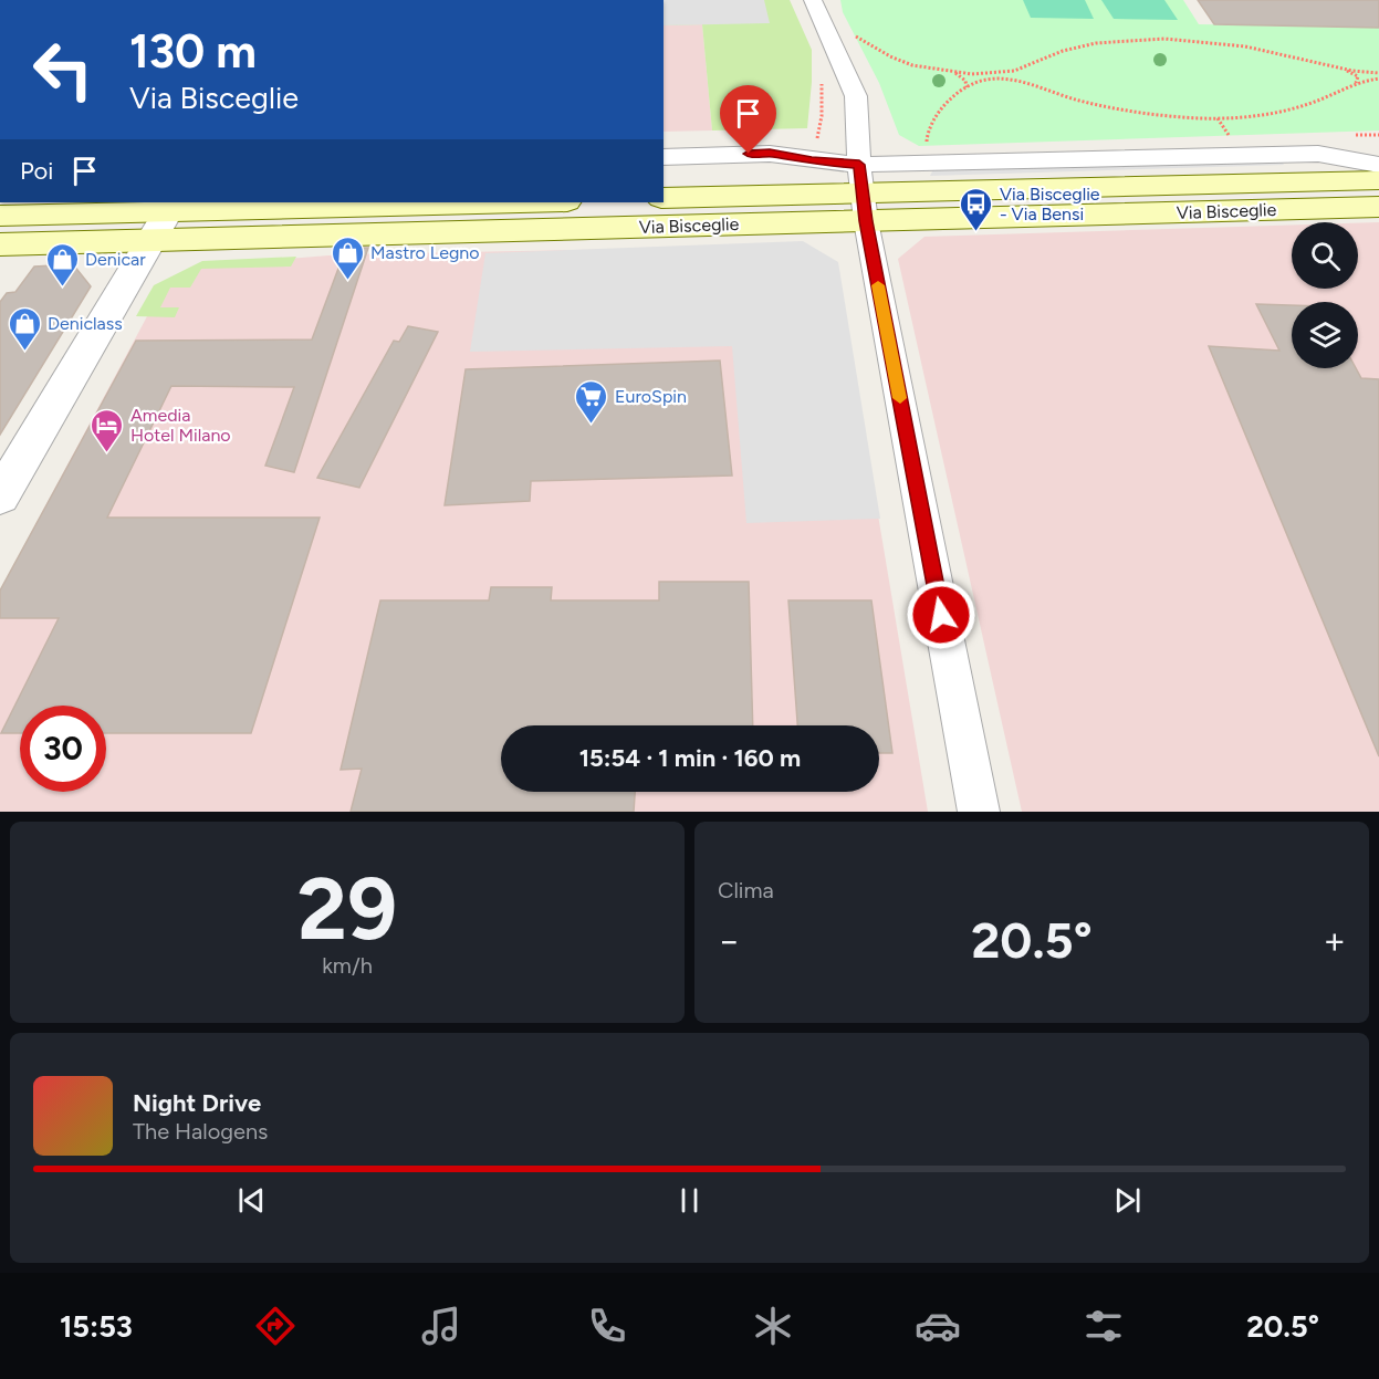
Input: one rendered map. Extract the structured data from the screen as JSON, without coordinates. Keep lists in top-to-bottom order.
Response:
{
  "streets": {
    "main road": ["Via Bisceglie"]
  },
  "places": {
    "bus stop": ["Via Bisceglie - Via Bensi"],
    "shop": ["Mastro Legno", "Denicar", "Deniclass"],
    "supermarket": ["EuroSpin"],
    "hotel": ["Amedia Hotel Milano"]
  },
  "page": {
    "turn": ["130 m", "Via Bisceglie"],
    "then": "Poi",
    "limit": "30",
    "trip": "15:54 · 1 min · 160 m",
    "tile": [
      ["29", "km/h"],
      "Clima"
    ],
    "heat": ["−", "20.5°", "+"],
    "song": ["Night Drive", "The Halogens"],
    "tabs": ["15:53", "20.5°"]
  }
}
